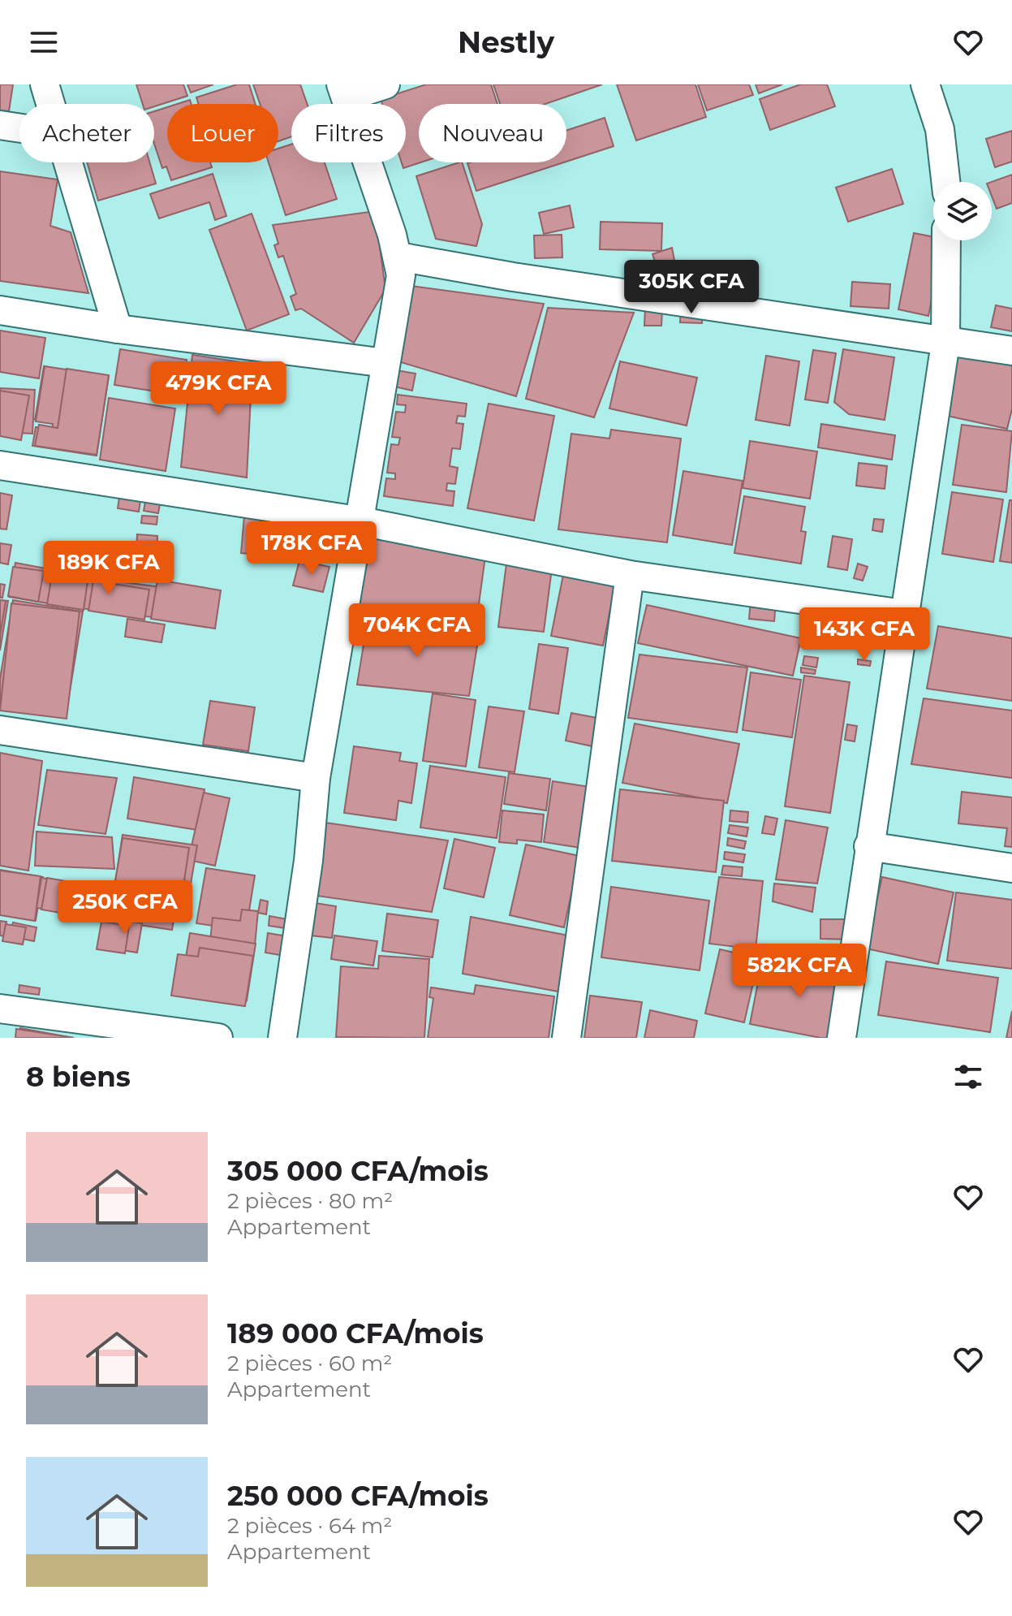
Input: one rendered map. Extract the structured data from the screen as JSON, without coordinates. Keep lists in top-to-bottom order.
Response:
{
  "page": {
    "header": "Nestly",
    "chip": [
      "Acheter",
      "Louer",
      "Filtres",
      "Nouveau"
    ],
    "price": [
      "305K CFA",
      "479K CFA",
      "178K CFA",
      "189K CFA",
      "704K CFA",
      "143K CFA",
      "250K CFA",
      "582K CFA"
    ],
    "heading": "8 biens",
    "list": [
      {
        "name": "305 000 CFA/mois",
        "note": "2 pièces · 80 m² · Appartement"
      },
      {
        "name": "189 000 CFA/mois",
        "note": "2 pièces · 60 m² · Appartement"
      },
      {
        "name": "250 000 CFA/mois",
        "note": "2 pièces · 64 m² · Appartement"
      }
    ]
  }
}
